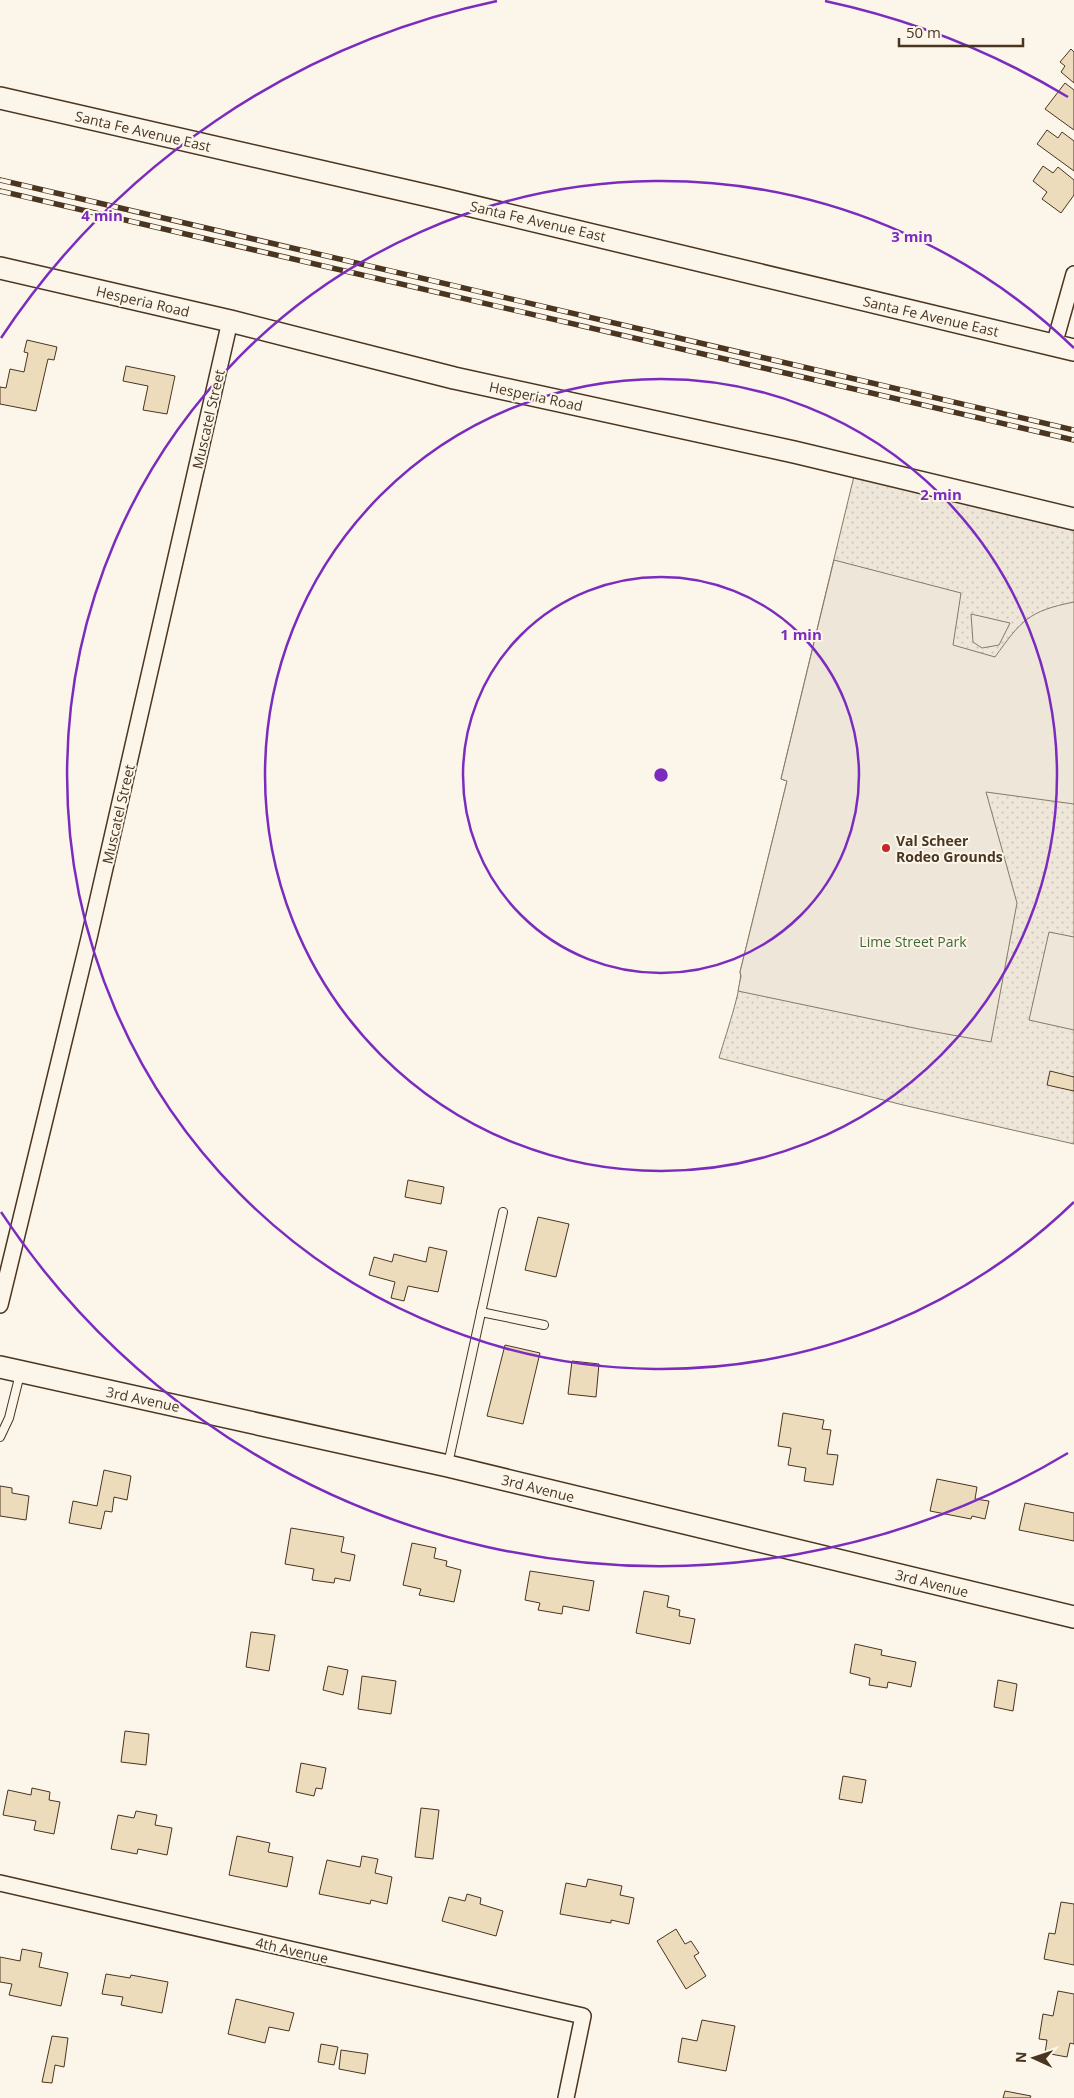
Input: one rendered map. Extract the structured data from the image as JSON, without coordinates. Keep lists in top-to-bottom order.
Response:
{
  "streets": {
    "street": [
      "Santa Fe Avenue East",
      "Hesperia Road",
      "Muscatel Street",
      "3rd Avenue",
      "4th Avenue"
    ]
  },
  "crossings": [
    ["Hesperia Road", "Muscatel Street"]
  ],
  "parks": ["Lime Street Park"],
  "places": ["Val Scheer Rodeo Grounds"],
  "scale_bar": "50 m",
  "north": "left",
  "rings": [
    "4 min",
    "3 min",
    "2 min",
    "1 min"
  ]
}
